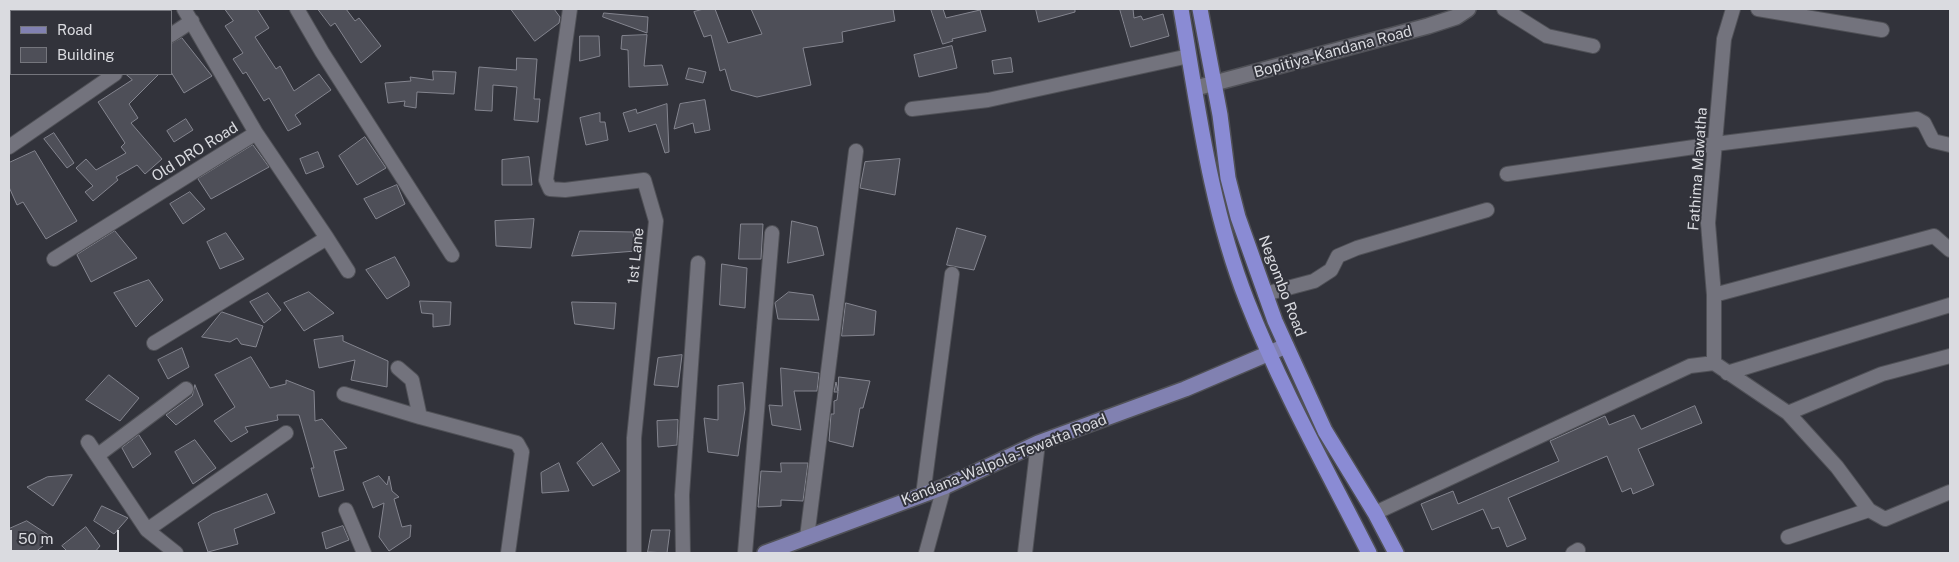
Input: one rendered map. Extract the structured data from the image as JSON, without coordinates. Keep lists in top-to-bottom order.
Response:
{
  "streets": {
    "highway": ["Negombo Road"],
    "main road": ["Kandana-Walpola-Tewatta Road"],
    "street": [
      "Bopitiya-Kandana Road",
      "Old DRO Road",
      "Fathima Mawatha",
      "1st Lane"
    ]
  },
  "crossings": [
    ["Bopitiya-Kandana Road", "Negombo Road"],
    ["Negombo Road", "Kandana-Walpola-Tewatta Road"]
  ],
  "legend": ["Road", "Building"],
  "scale_bar": "50 m"
}
